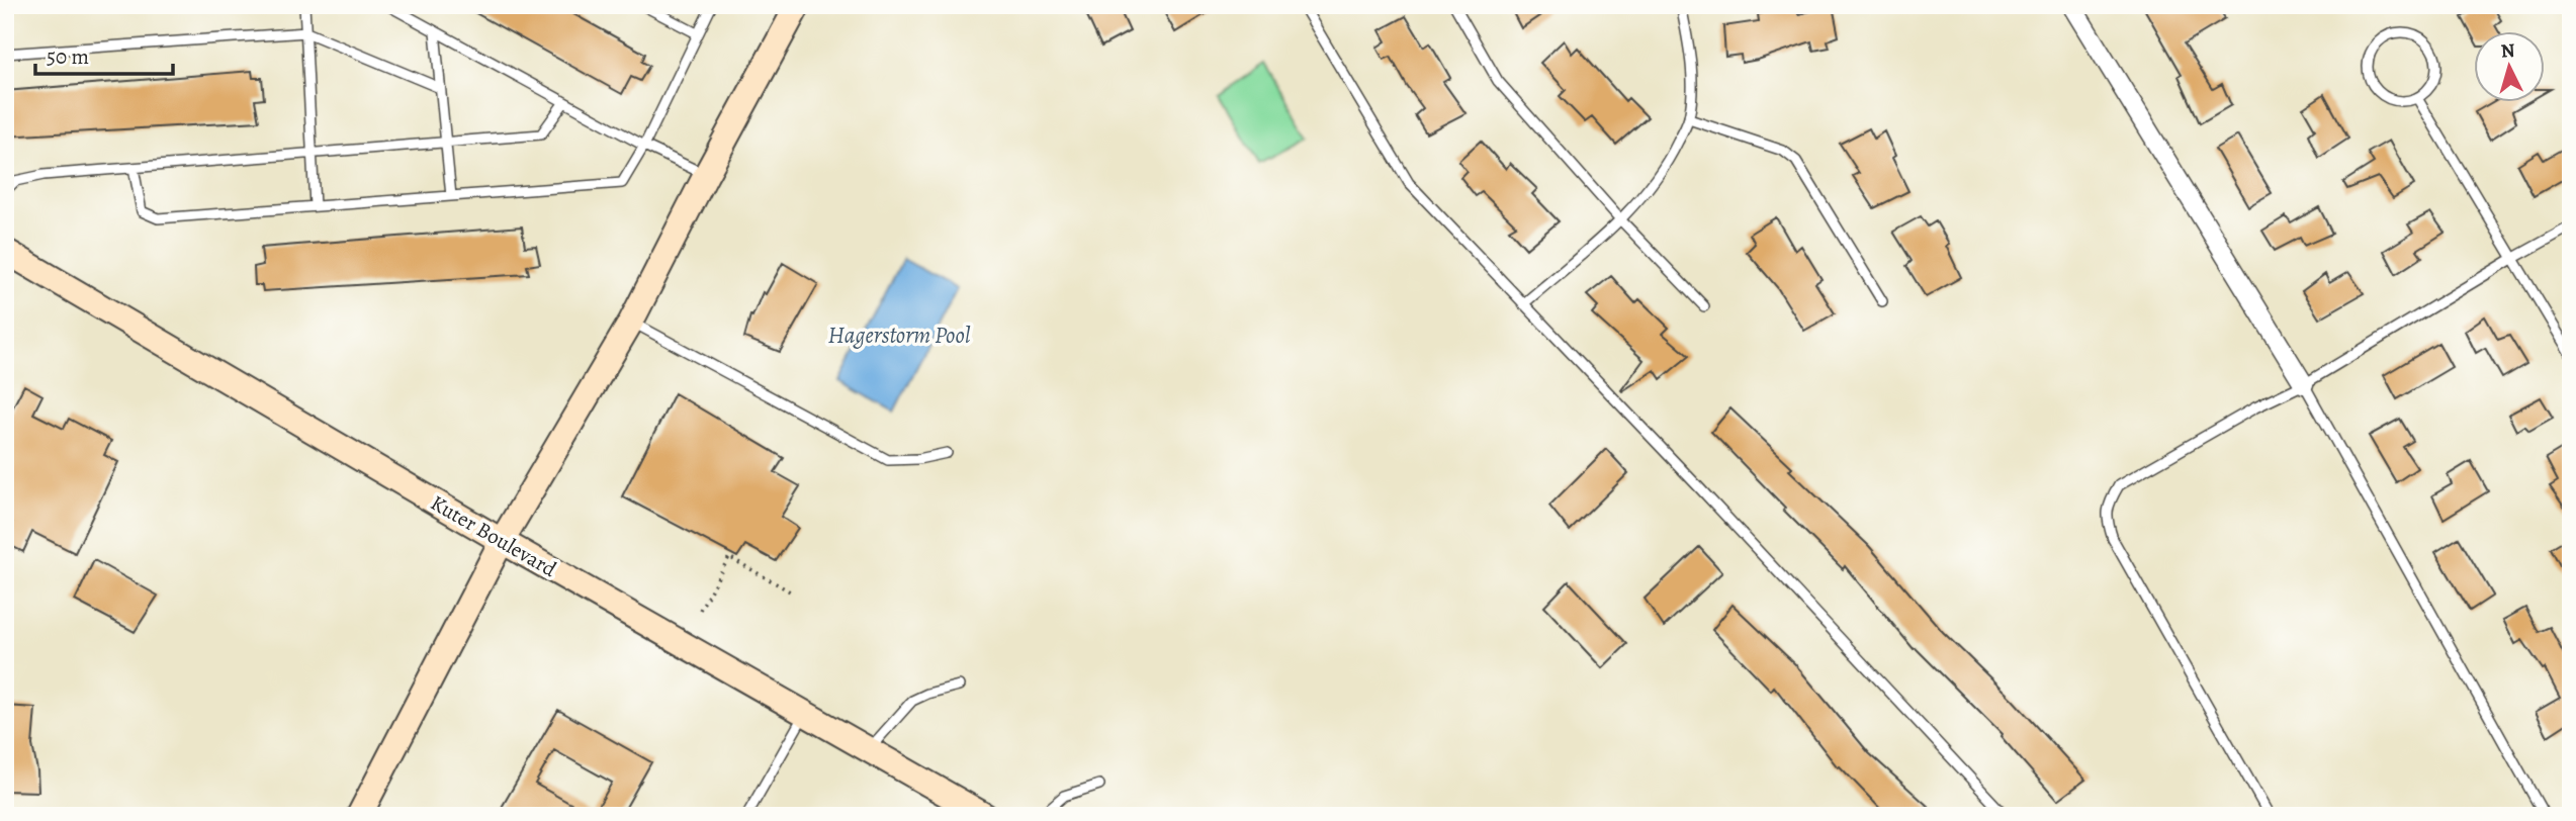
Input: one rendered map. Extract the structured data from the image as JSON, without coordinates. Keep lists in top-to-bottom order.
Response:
{
  "streets": {
    "street": ["Kuter Boulevard"]
  },
  "water": ["Hagerstorm Pool"],
  "scale_bar": "50 m",
  "north": "top"
}
